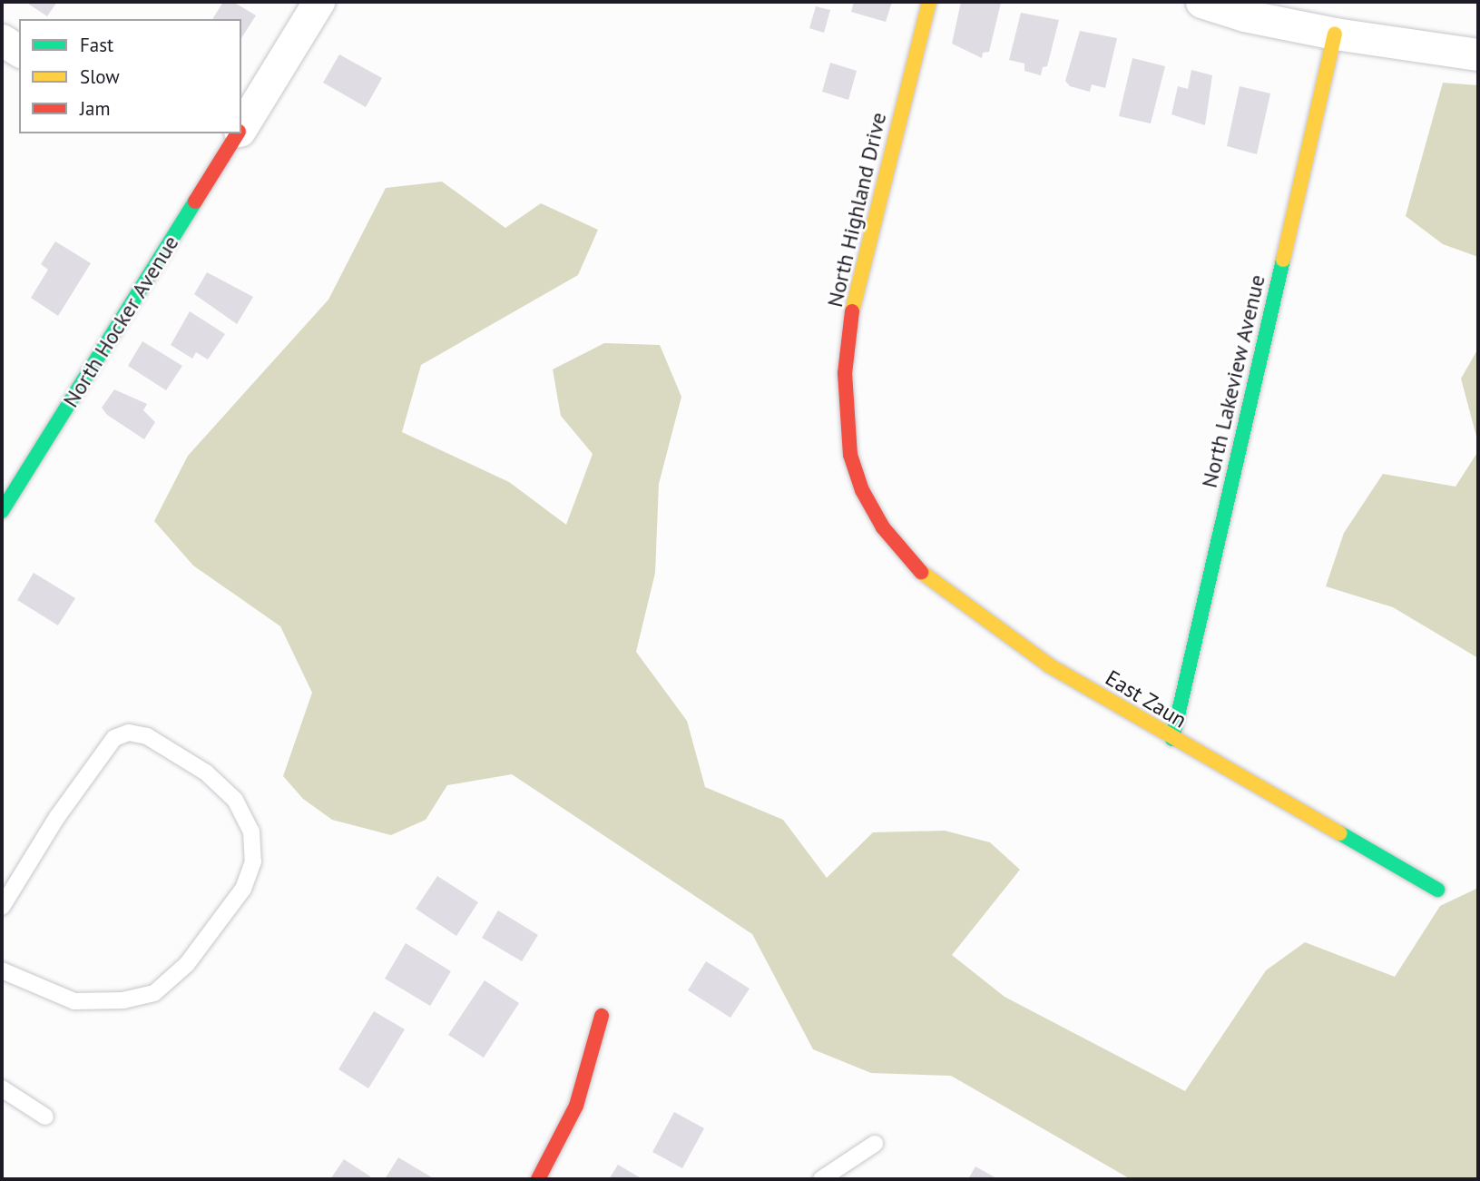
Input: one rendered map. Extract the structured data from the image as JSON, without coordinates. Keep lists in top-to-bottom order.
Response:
{
  "streets": {
    "street": [
      "North Highland Drive",
      "North Hocker Avenue",
      "North Lakeview Avenue",
      "East Zaun"
    ]
  },
  "crossings": [
    ["North Highland Drive", "East Zaun"],
    ["North Lakeview Avenue", "East Zaun"]
  ],
  "legend": ["Fast", "Slow", "Jam"]
}
